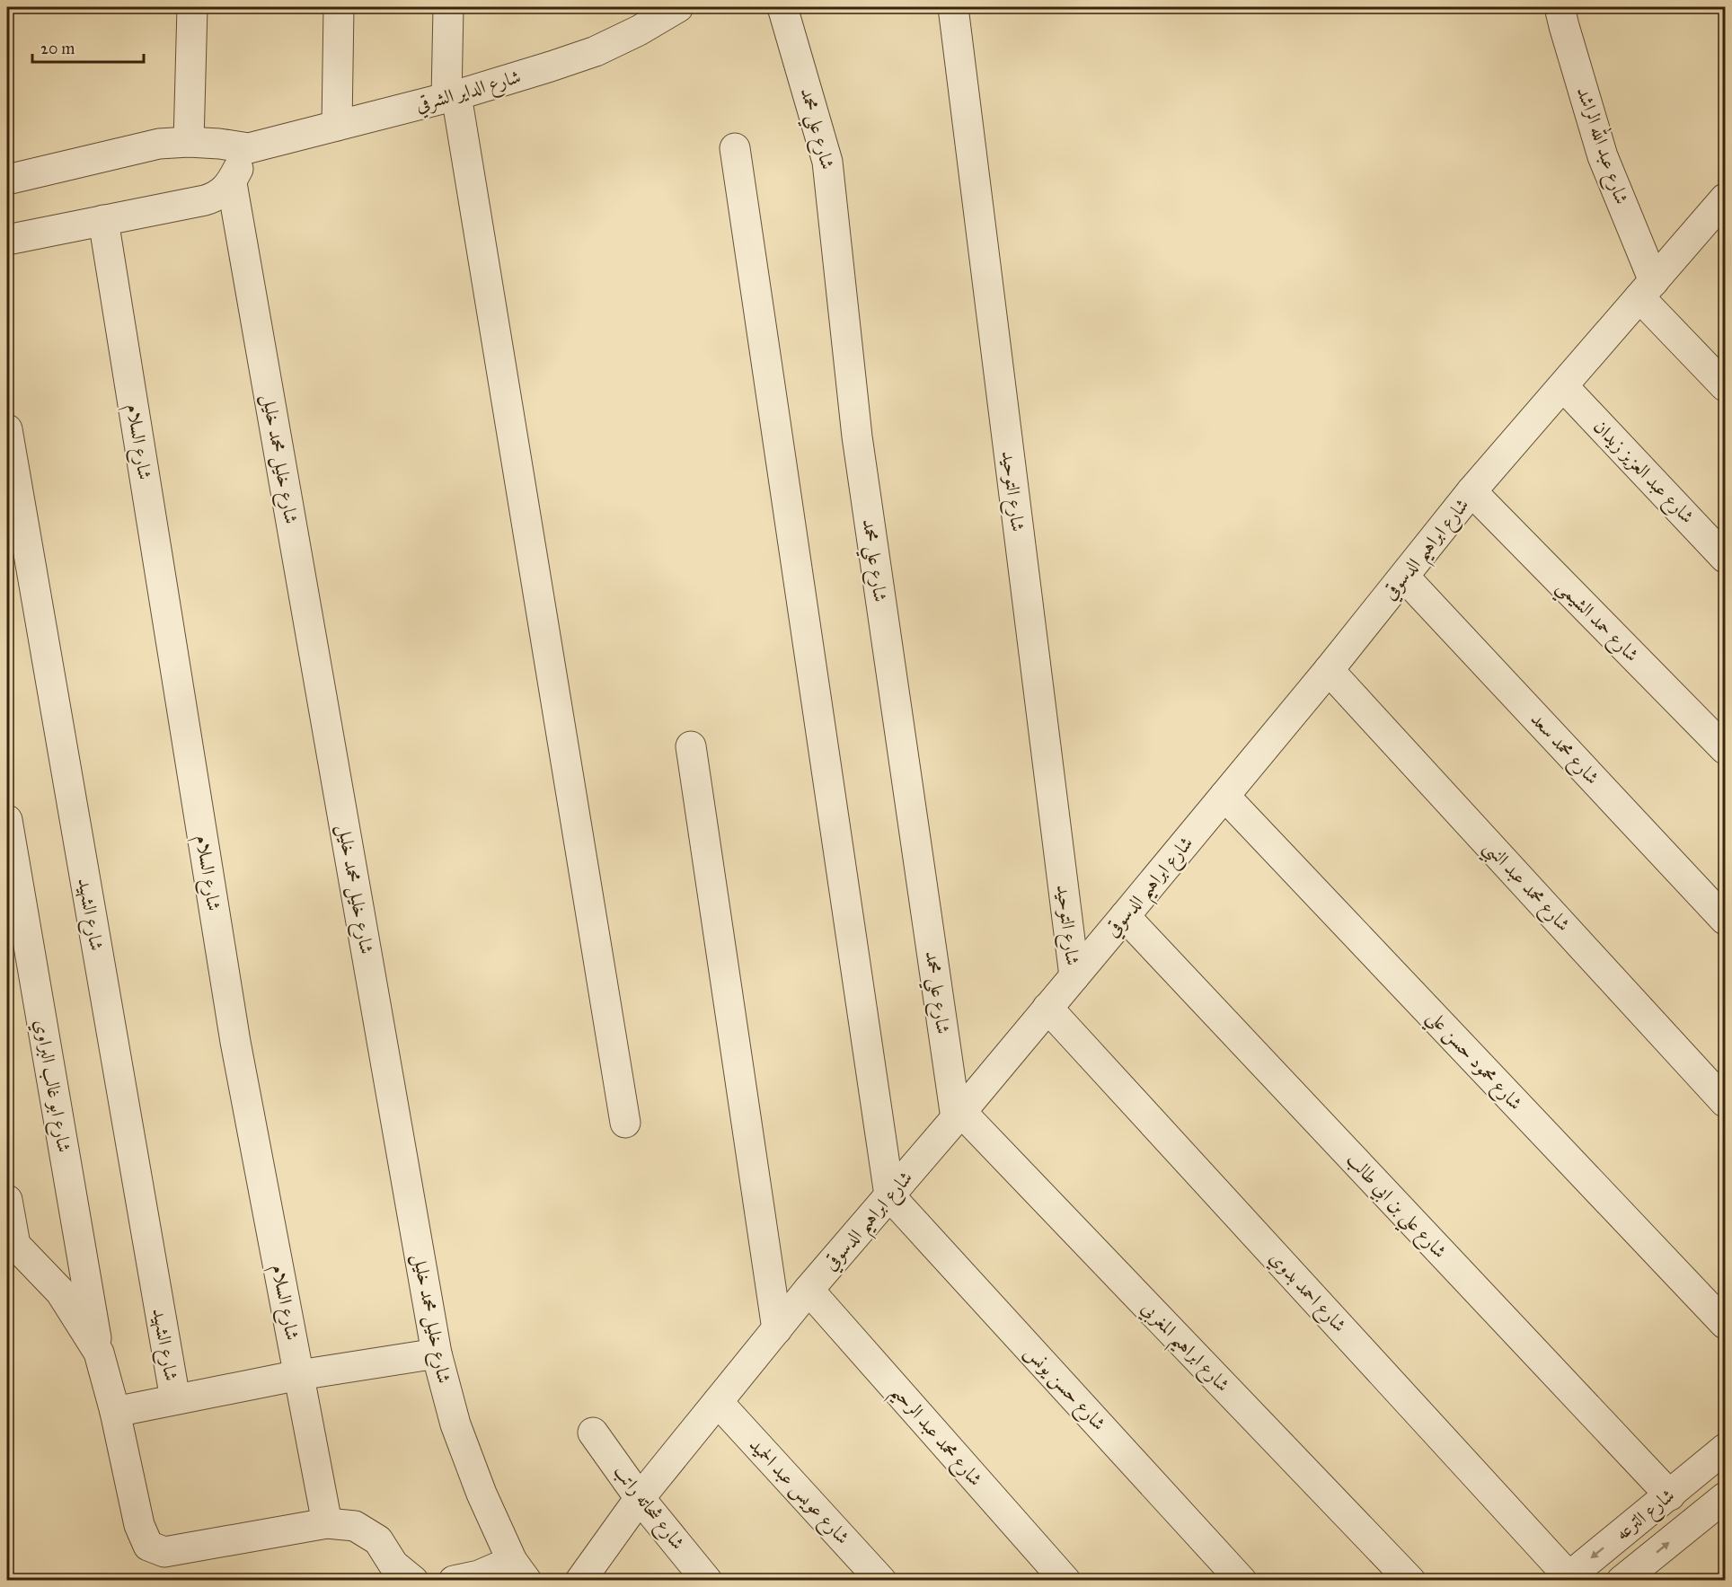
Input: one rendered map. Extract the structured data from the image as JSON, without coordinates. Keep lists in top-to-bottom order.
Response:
{
  "streets": {
    "street": [
      "شارع الداير الشرقي",
      "شارع علي محمد",
      "شارع عبد الله الراشد",
      "شارع السلام",
      "شارع خليل محمد خليل",
      "شارع عبد العزيز زيدان",
      "شارع التوحيد",
      "شارع ابراهيم الدسوقي",
      "شارع حمد الشيمي",
      "شارع محمد سعد",
      "شارع محمد عبد النبي",
      "شارع الشهيد",
      "شارع محمود حسن علي",
      "شارع ابو غالب البراوي",
      "شارع علي بن ابي طالب",
      "شارع احمد بدوي",
      "شارع ابراهيم المغربي",
      "شارع حسن يونس",
      "شارع محمد عبد الرحيم",
      "شارع عويس عبد الحميد",
      "شارع شحاته راتب",
      "شارع الترعه"
    ]
  },
  "crossings": [
    ["شارع علي محمد", "شارع ابراهيم الدسوقي"],
    ["شارع علي محمد", "شارع ابراهيم المغربي"],
    ["شارع عبد الله الراشد", "شارع ابراهيم الدسوقي"],
    ["شارع عبد العزيز زيدان", "شارع ابراهيم الدسوقي"],
    ["شارع التوحيد", "شارع ابراهيم الدسوقي"],
    ["شارع ابراهيم الدسوقي", "شارع حمد الشيمي"],
    ["شارع ابراهيم الدسوقي", "شارع محمد سعد"],
    ["شارع ابراهيم الدسوقي", "شارع محمد عبد النبي"],
    ["شارع ابراهيم الدسوقي", "شارع محمود حسن علي"],
    ["شارع ابراهيم الدسوقي", "شارع علي بن ابي طالب"],
    ["شارع ابراهيم الدسوقي", "شارع احمد بدوي"],
    ["شارع ابراهيم الدسوقي", "شارع ابراهيم المغربي"],
    ["شارع ابراهيم الدسوقي", "شارع حسن يونس"],
    ["شارع ابراهيم الدسوقي", "شارع محمد عبد الرحيم"],
    ["شارع ابراهيم الدسوقي", "شارع عويس عبد الحميد"],
    ["شارع ابراهيم الدسوقي", "شارع شحاته راتب"],
    ["شارع علي بن ابي طالب", "شارع الترعه"],
    ["شارع احمد بدوي", "شارع الترعه"]
  ],
  "scale_bar": "20 m"
}
